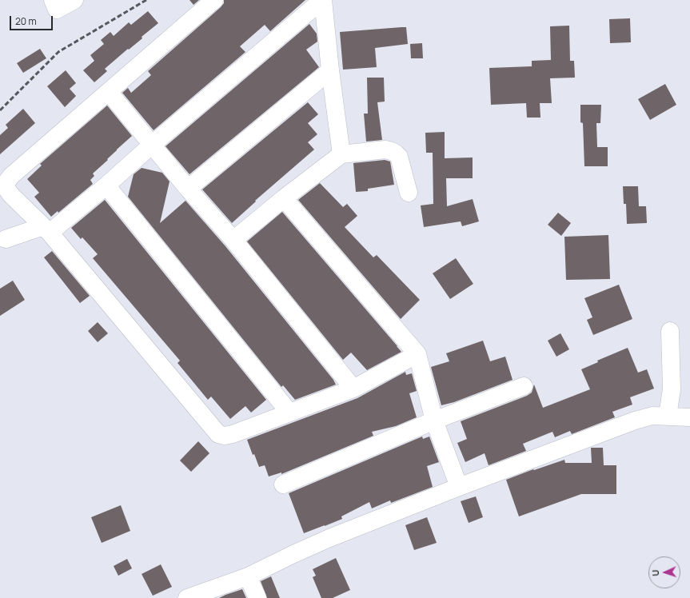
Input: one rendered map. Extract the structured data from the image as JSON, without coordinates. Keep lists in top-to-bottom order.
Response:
{
  "scale_bar": "20 m",
  "north": "left"
}
